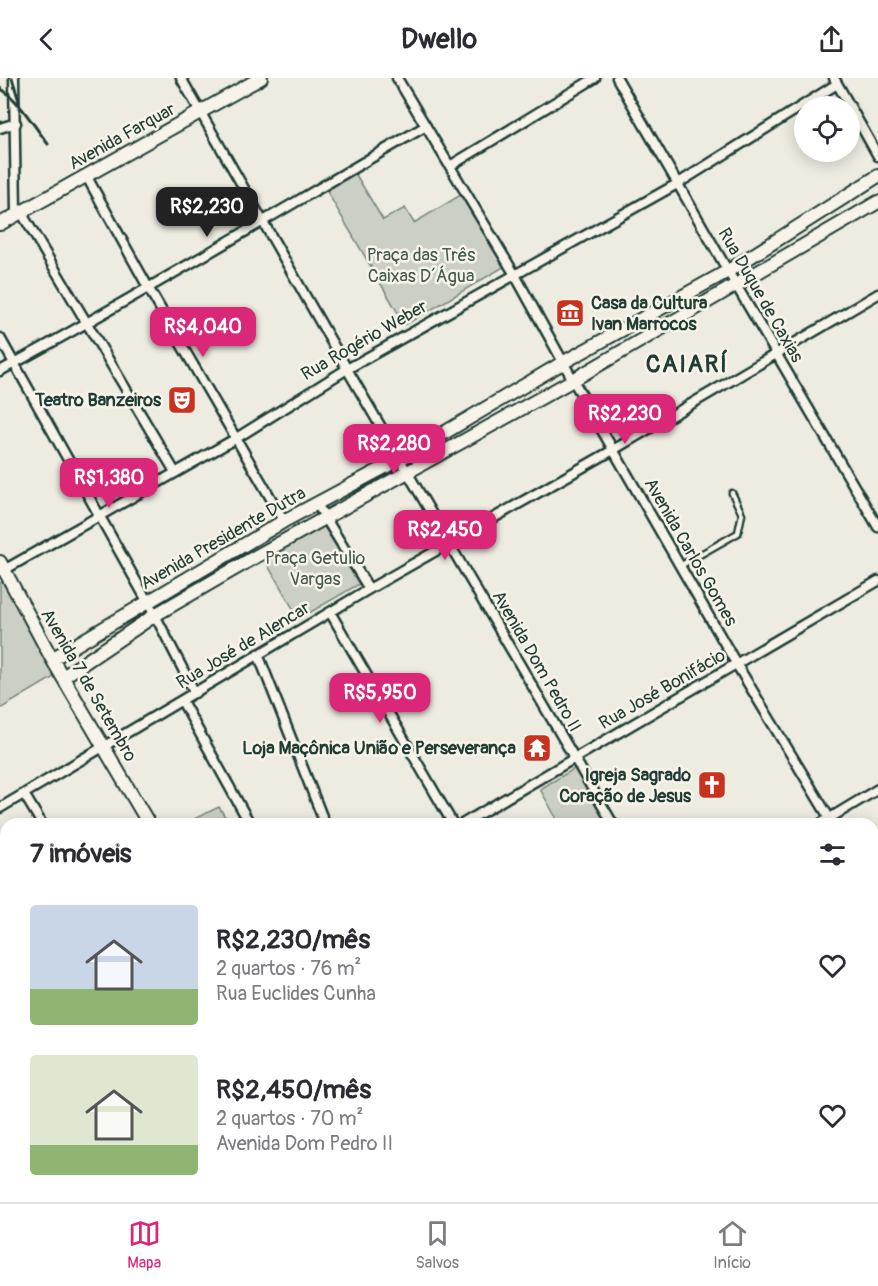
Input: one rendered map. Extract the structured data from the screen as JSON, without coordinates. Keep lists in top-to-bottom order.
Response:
{
  "streets": {
    "street": [
      "Avenida Farquar",
      "Rua Duque de Caxias",
      "Rua Rogério Weber",
      "Avenida Presidente Dutra",
      "Avenida Carlos Gomes",
      "Rua José de Alencar",
      "Avenida Dom Pedro II",
      "Avenida 7 de Setembro",
      "Rua José Bonifácio"
    ]
  },
  "crossings": [
    ["Avenida Farquar", "Avenida Dom Pedro II"],
    ["Rua Duque de Caxias", "Rua Rogério Weber"],
    ["Rua Duque de Caxias", "Avenida Presidente Dutra"],
    ["Rua Duque de Caxias", "Rua José de Alencar"],
    ["Rua Rogério Weber", "Avenida Carlos Gomes"],
    ["Rua Rogério Weber", "Avenida Dom Pedro II"],
    ["Rua Rogério Weber", "Avenida 7 de Setembro"],
    ["Avenida Presidente Dutra", "Avenida Carlos Gomes"],
    ["Avenida Presidente Dutra", "Avenida Dom Pedro II"],
    ["Avenida Presidente Dutra", "Avenida 7 de Setembro"],
    ["Avenida Carlos Gomes", "Rua José de Alencar"],
    ["Avenida Carlos Gomes", "Rua José Bonifácio"],
    ["Rua José de Alencar", "Avenida Dom Pedro II"],
    ["Rua José de Alencar", "Avenida 7 de Setembro"],
    ["Avenida Dom Pedro II", "Rua José Bonifácio"]
  ],
  "districts": ["CAIARÍ"],
  "parks": ["Praça das Três Caixas D´Água", "Praça Getulio Vargas"],
  "places": {
    "museum": ["Casa da Cultura Ivan Marrocos"],
    "theatre": ["Teatro Banzeiros"],
    "temple": ["Loja Maçônica União e Perseverança"],
    "church": ["Igreja Sagrado Coração de Jesus"]
  },
  "page": {
    "header": "Dwello",
    "price": [
      "R$2,230",
      "R$4,040",
      "R$2,230",
      "R$2,280",
      "R$1,380",
      "R$2,450",
      "R$5,950"
    ],
    "heading": "7 imóveis",
    "list": [
      {
        "name": "R$2,230/mês",
        "note": "2 quartos · 76 m² · Rua Euclides Cunha"
      },
      {
        "name": "R$2,450/mês",
        "note": "2 quartos · 70 m² · Avenida Dom Pedro II"
      }
    ],
    "tabs": ["Mapa", "Salvos", "Início"]
  }
}
